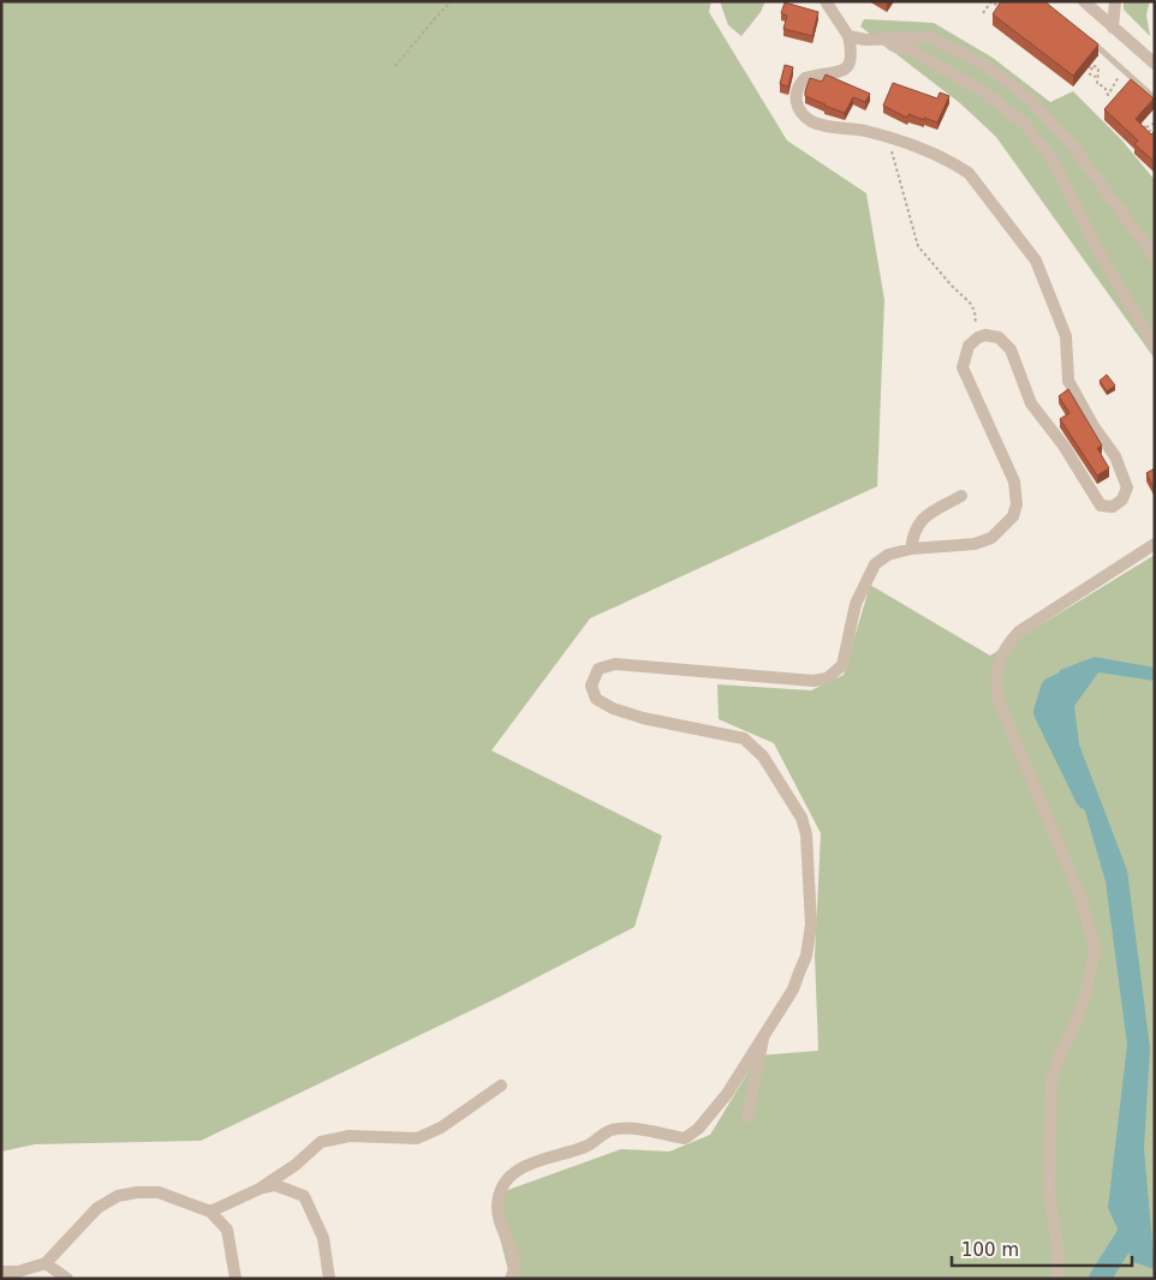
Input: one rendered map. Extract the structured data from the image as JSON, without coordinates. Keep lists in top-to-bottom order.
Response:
{
  "scale_bar": "100 m"
}
